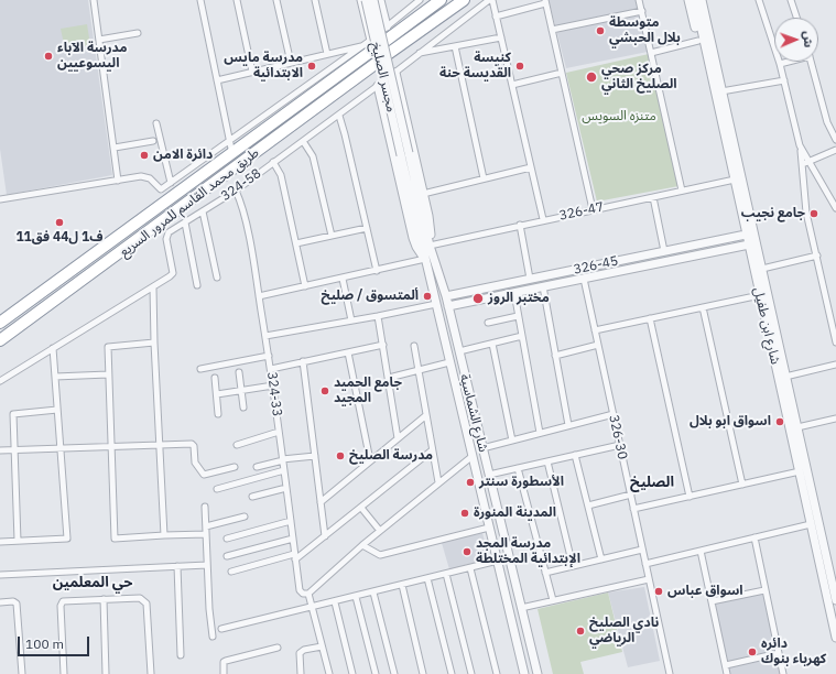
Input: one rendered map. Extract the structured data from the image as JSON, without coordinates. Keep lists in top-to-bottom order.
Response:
{
  "streets": {
    "highway": ["طريق محمد القاسم للمرور السريع"],
    "street": [
      "مجسر الصليخ",
      "324-58",
      "326-47",
      "326-45",
      "شارع ابن طفيل",
      "324-33",
      "شارع الشماسية",
      "326-30"
    ]
  },
  "crossings": [
    ["مجسر الصليخ", "شارع الشماسية"],
    ["324-58", "324-33"],
    ["326-47", "شارع ابن طفيل"],
    ["326-47", "شارع الشماسية"],
    ["326-45", "شارع ابن طفيل"],
    ["326-45", "شارع الشماسية"],
    ["326-45", "326-30"]
  ],
  "districts": ["الصليخ", "حي المعلمين"],
  "parks": ["متنزه السويس"],
  "places": [
    "متوسطة بلال الحبشي",
    "مدرسة الآباء اليسوعيين",
    "مدرسة مايس الابتدائية",
    "كنيسة القديسة حنة",
    "مركز صحي الصليخ الثاني",
    "دائرة الامن",
    "جامع نجيب",
    "ف1 ل44 فق11",
    "ألمتسوق / صليخ",
    "مختبر الروز",
    "جامع الحميد المجيد",
    "اسواق ابو بلال",
    "مدرسة الصليخ",
    "الأسطورة سنتر",
    "المدينة المنورة",
    "مدرسة المجد الإبتدائية المختلطة",
    "اسواق عباس",
    "نادي الصليخ الرياضي",
    "دائره كهرباء بنوك"
  ],
  "scale_bar": "100 m",
  "north": "right"
}
